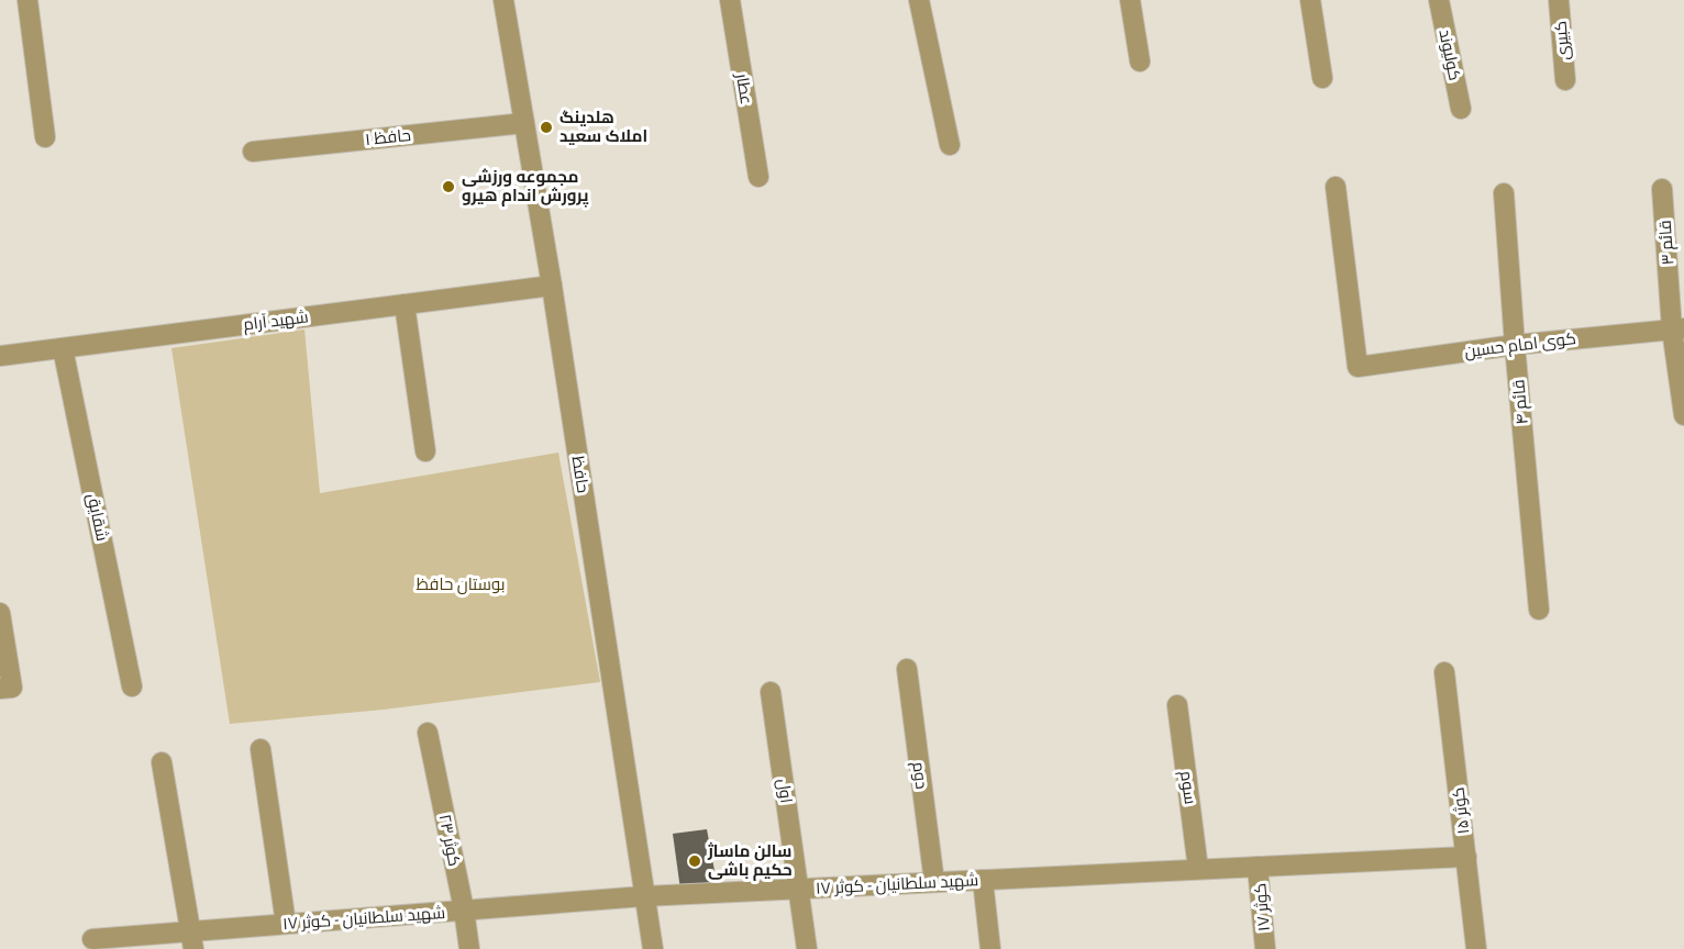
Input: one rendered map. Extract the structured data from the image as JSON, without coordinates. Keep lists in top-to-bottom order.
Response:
{
  "streets": {
    "street": [
      "کبیری",
      "کولیوند",
      "عطار",
      "حافظ ۱",
      "قائم ۳",
      "شهید آرام",
      "کوی امام حسین",
      "قائم ۴",
      "حافظ",
      "شقایق",
      "دوم",
      "سوم",
      "اول",
      "کوثر ۱۵",
      "کوثر ۲۳",
      "شهید سلطانیان - کوثر ۱۷",
      "کوثر ۱۷"
    ]
  },
  "crossings": [
    ["حافظ ۱", "حافظ"],
    ["قائم ۳", "کوی امام حسین"],
    ["شهید آرام", "حافظ"],
    ["شهید آرام", "شقایق"],
    ["کوی امام حسین", "قائم ۴"],
    ["حافظ", "شهید سلطانیان - کوثر ۱۷"],
    ["دوم", "شهید سلطانیان - کوثر ۱۷"],
    ["سوم", "شهید سلطانیان - کوثر ۱۷"],
    ["اول", "شهید سلطانیان - کوثر ۱۷"],
    ["کوثر ۱۵", "شهید سلطانیان - کوثر ۱۷"],
    ["کوثر ۲۳", "شهید سلطانیان - کوثر ۱۷"],
    ["شهید سلطانیان - کوثر ۱۷", "کوثر ۱۷"]
  ],
  "parks": ["بوستان حافظ"],
  "places": ["هلدینگ املاک سعید", "مجموعه ورزشی پرورش اندام هیرو", "سالن ماساژ حکیم باشی"]
}
